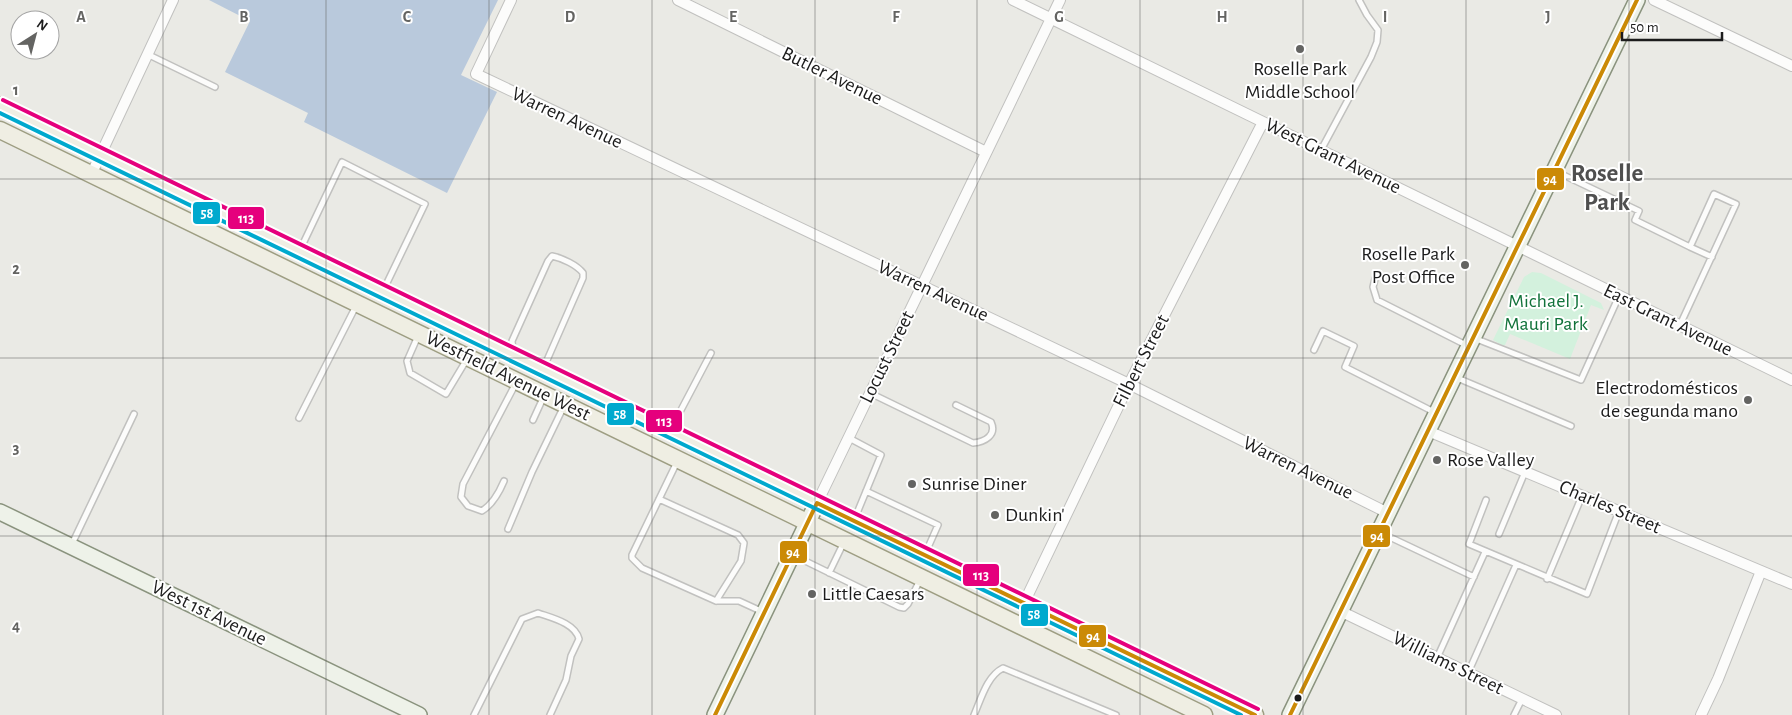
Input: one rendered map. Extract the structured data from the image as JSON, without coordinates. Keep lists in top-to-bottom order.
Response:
{
  "streets": {
    "main road": ["Westfield Avenue West"],
    "street": [
      "Butler Avenue",
      "Warren Avenue",
      "West Grant Avenue",
      "East Grant Avenue",
      "Locust Street",
      "Filbert Street",
      "Charles Street",
      "West 1st Avenue",
      "Williams Street"
    ]
  },
  "crossings": [
    ["Butler Avenue", "Locust Street"],
    ["Warren Avenue", "Locust Street"],
    ["Warren Avenue", "Filbert Street"],
    ["West Grant Avenue", "East Grant Avenue"],
    ["West Grant Avenue", "Locust Street"],
    ["West Grant Avenue", "Filbert Street"],
    ["Locust Street", "Westfield Avenue West"],
    ["Filbert Street", "Westfield Avenue West"]
  ],
  "districts": ["Roselle Park"],
  "parks": ["Michael J. Mauri Park"],
  "places": [
    "Roselle Park Middle School",
    "Roselle Park Post Office",
    "Electrodomésticos de segunda mano",
    "Rose Valley",
    "Sunrise Diner",
    "Dunkin'",
    "Little Caesars"
  ],
  "lines": ["transit line 94", "transit line 113", "transit line 58"],
  "scale_bar": "50 m",
  "north": "top right",
  "grid": {
    "columns": [
      "A",
      "B",
      "C",
      "D",
      "E",
      "F",
      "G",
      "H",
      "I",
      "J"
    ],
    "rows": [
      "1",
      "2",
      "3",
      "4"
    ]
  }
}
